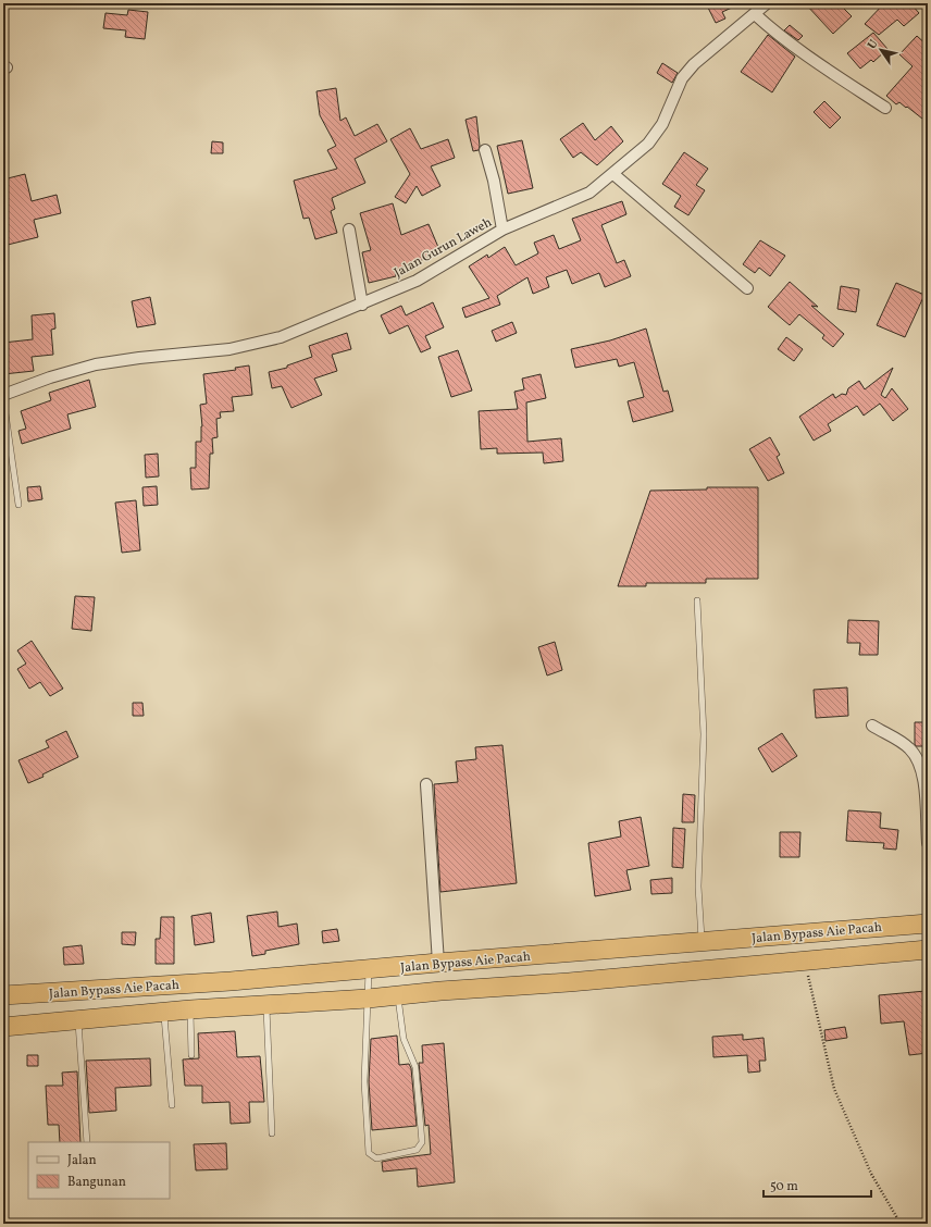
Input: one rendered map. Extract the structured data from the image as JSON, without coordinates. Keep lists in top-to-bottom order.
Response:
{
  "streets": {
    "highway": ["Jalan Bypass Aie Pacah"],
    "street": ["Jalan Gurun Laweh"]
  },
  "legend": ["Jalan", "Bangunan"],
  "scale_bar": "50 m",
  "north": "top left"
}
